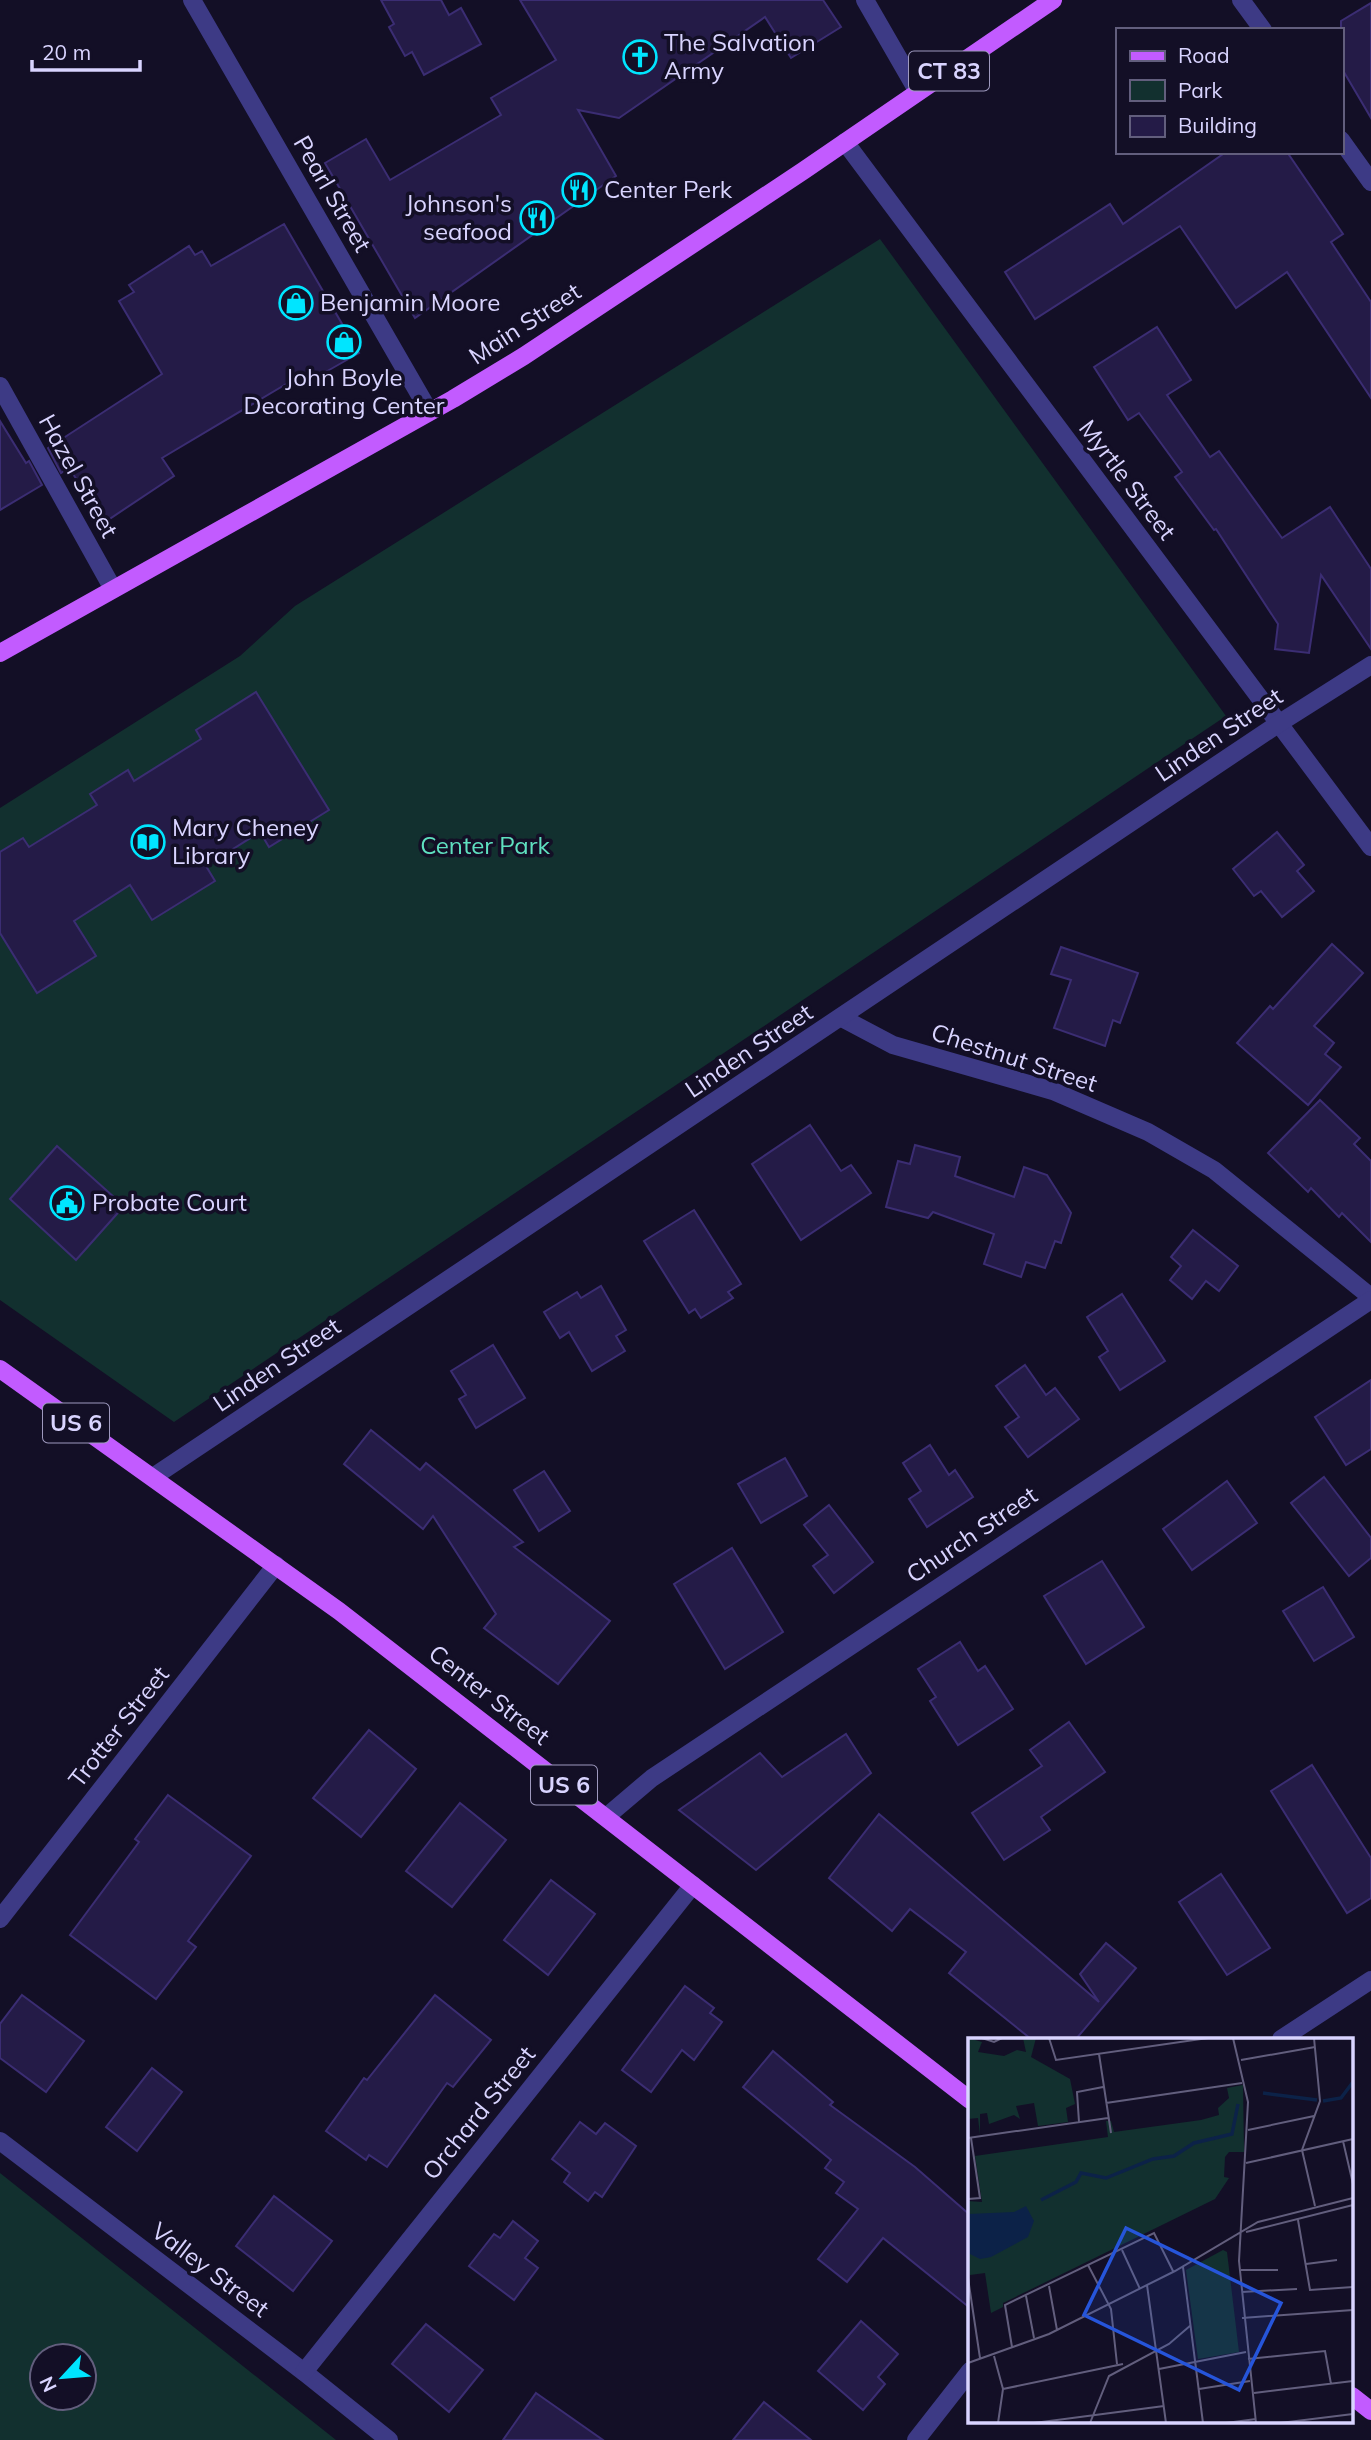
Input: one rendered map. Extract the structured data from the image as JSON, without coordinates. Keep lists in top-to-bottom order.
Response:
{
  "streets": {
    "main road": [
      "CT 83",
      "Main Street",
      "US 6",
      "Center Street"
    ],
    "street": [
      "Pearl Street",
      "Hazel Street",
      "Myrtle Street",
      "Linden Street",
      "Chestnut Street",
      "Church Street",
      "Trotter Street",
      "Orchard Street",
      "Valley Street"
    ]
  },
  "crossings": [
    ["Pearl Street", "Main Street"],
    ["Main Street", "Hazel Street"],
    ["Main Street", "Myrtle Street"],
    ["Myrtle Street", "Linden Street"],
    ["Linden Street", "Chestnut Street"],
    ["Linden Street", "Center Street"],
    ["Chestnut Street", "Church Street"],
    ["Church Street", "Center Street"],
    ["Center Street", "Trotter Street"],
    ["Center Street", "Orchard Street"],
    ["Orchard Street", "Valley Street"]
  ],
  "parks": ["Center Park"],
  "places": {
    "church": ["The Salvation Army"],
    "restaurant": ["Center Perk", "Johnson's seafood"],
    "shop": ["Benjamin Moore", "John Boyle Decorating Center"],
    "library": ["Mary Cheney Library"],
    "public building": ["Probate Court"]
  },
  "legend": ["Road", "Park", "Building"],
  "scale_bar": "20 m",
  "north": "bottom left"
}
